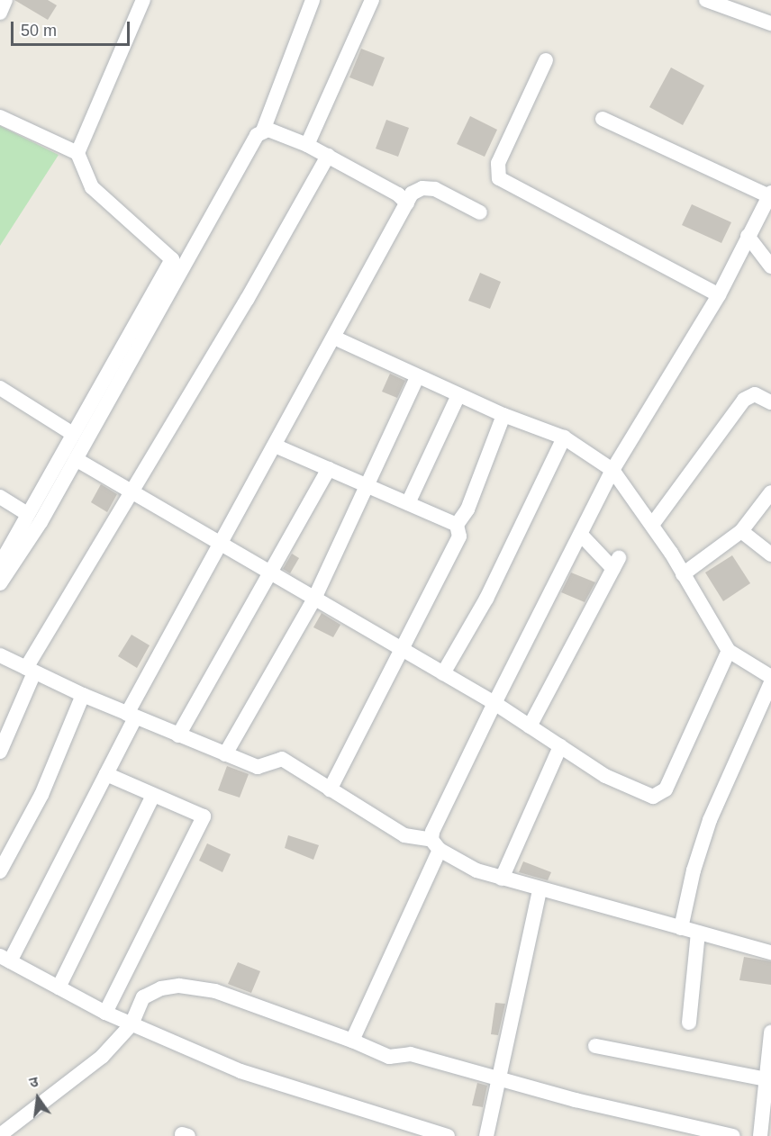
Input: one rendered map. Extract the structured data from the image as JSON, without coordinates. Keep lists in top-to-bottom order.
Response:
{
  "scale_bar": "50 m",
  "north": "top"
}
